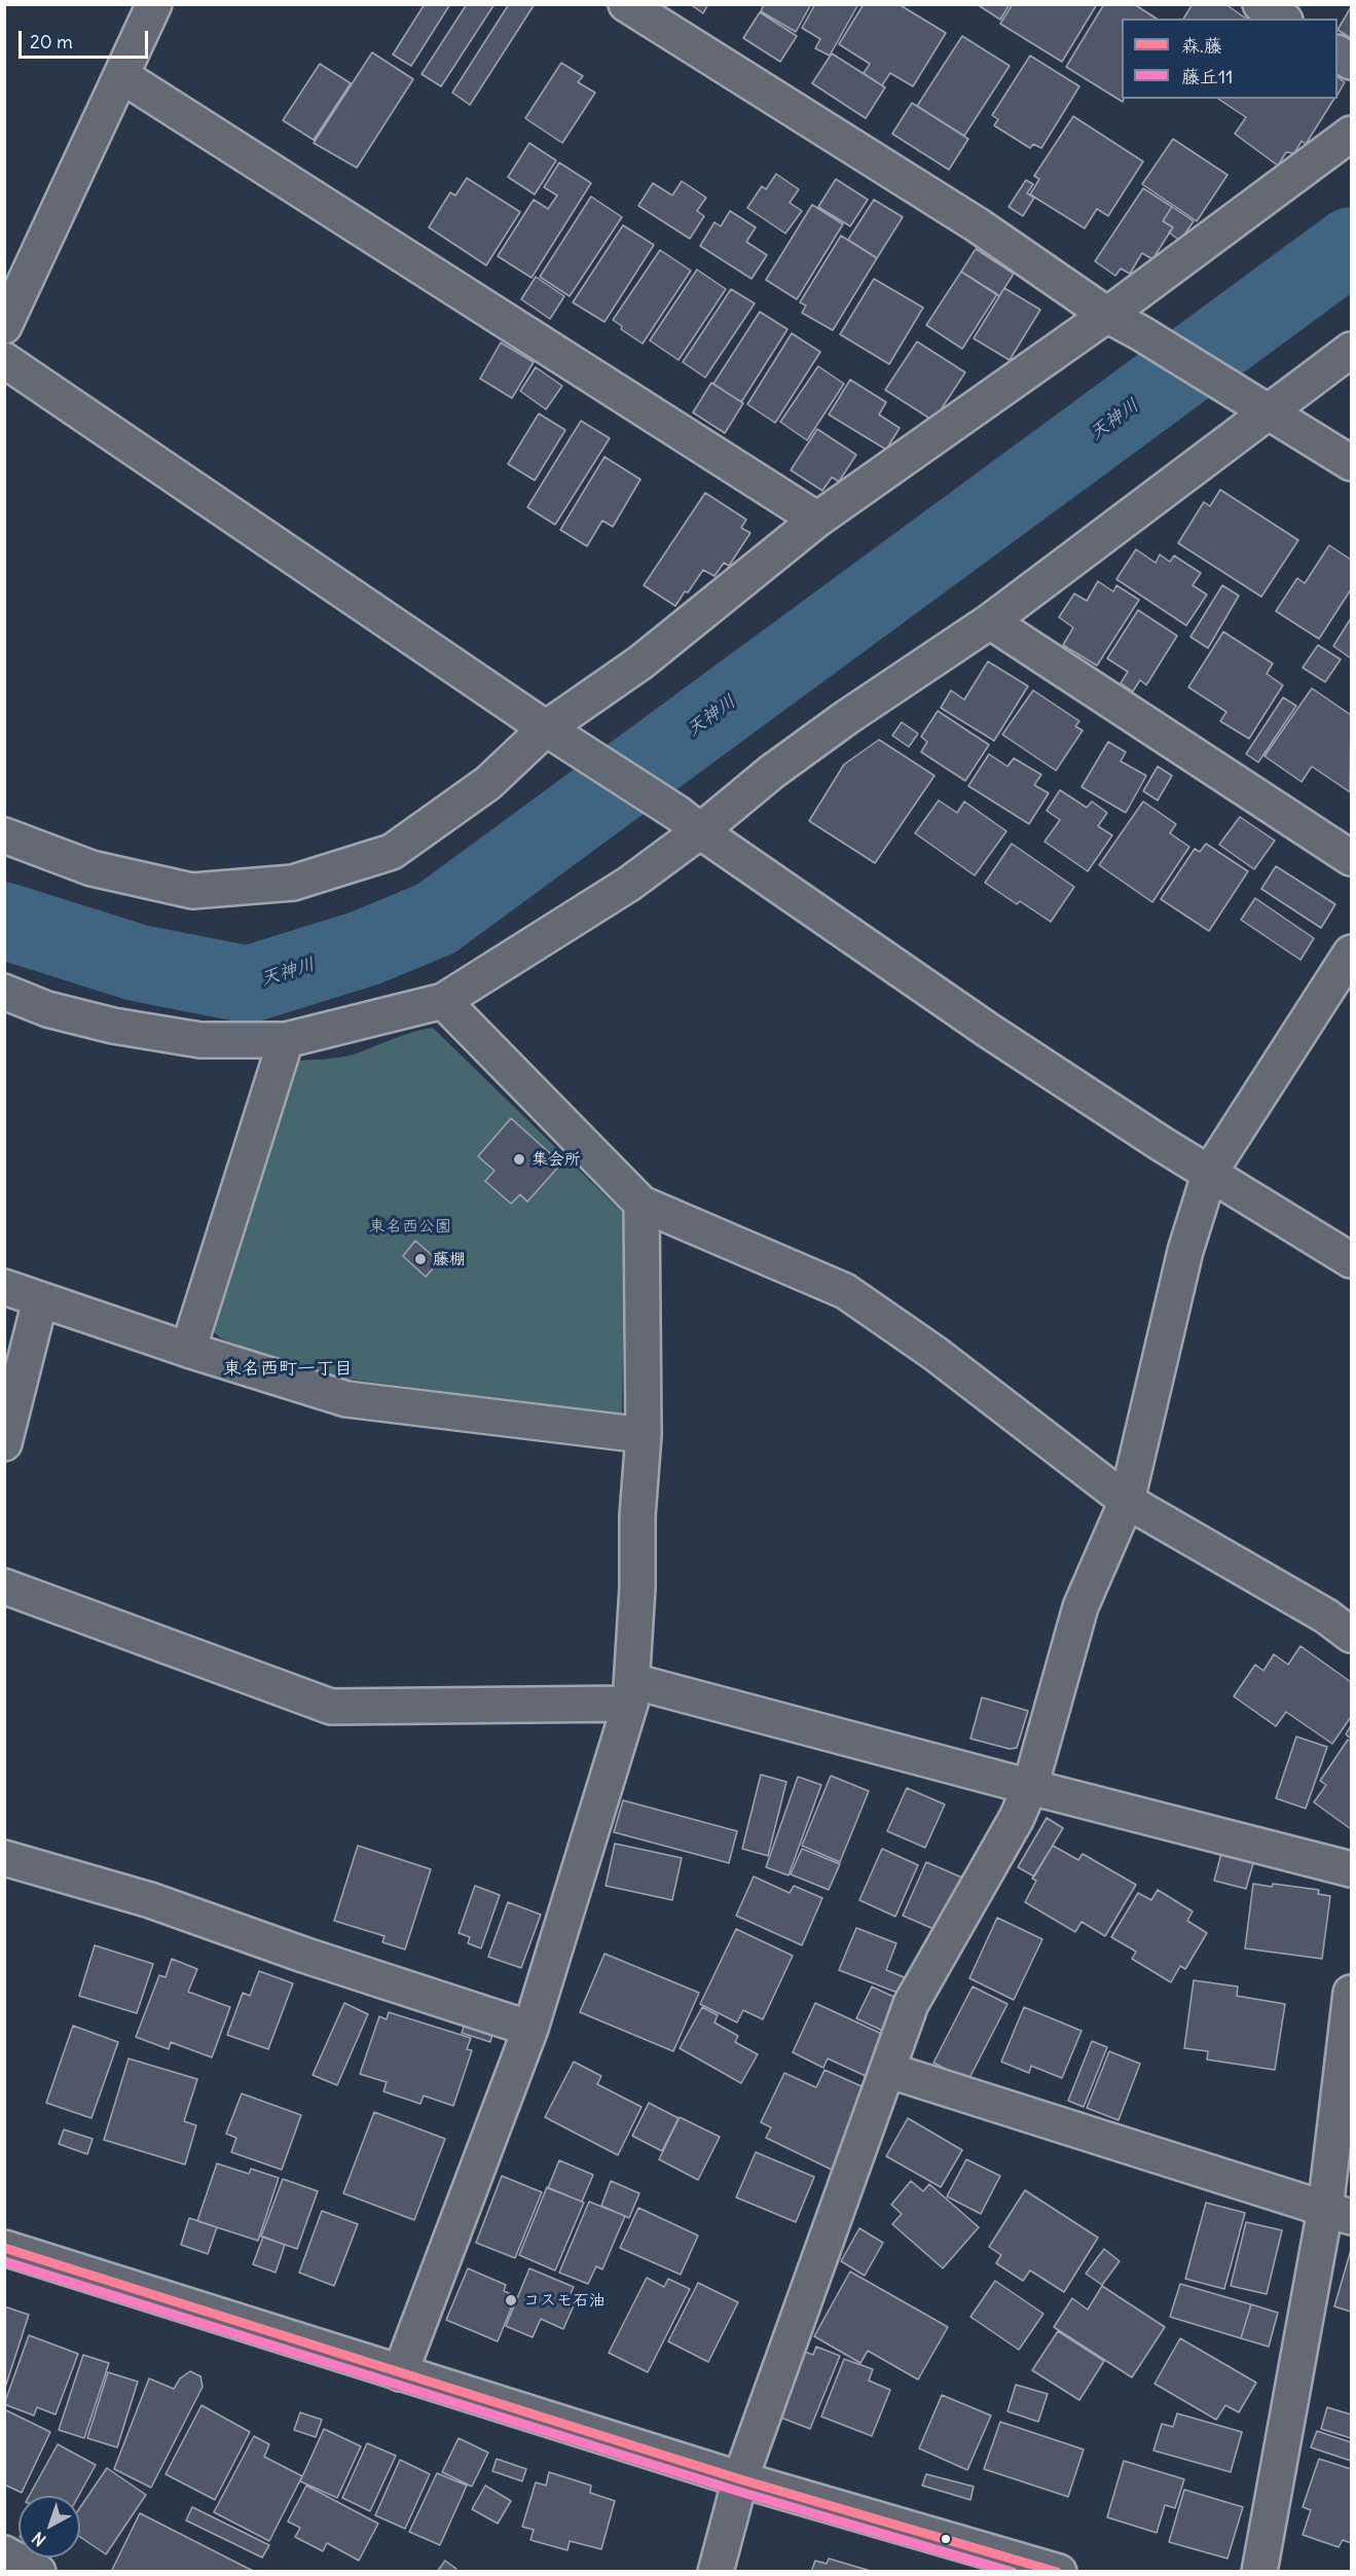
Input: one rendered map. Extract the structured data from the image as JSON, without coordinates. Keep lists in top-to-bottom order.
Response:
{
  "districts": ["東名西町一丁目"],
  "water": ["天神川"],
  "parks": ["東名西公園"],
  "places": ["集会所", "藤棚", "コスモ石油"],
  "lines": ["transit line 森.藤", "transit line 藤丘11"],
  "legend": ["森.藤", "藤丘11"],
  "scale_bar": "20 m",
  "north": "bottom left"
}
